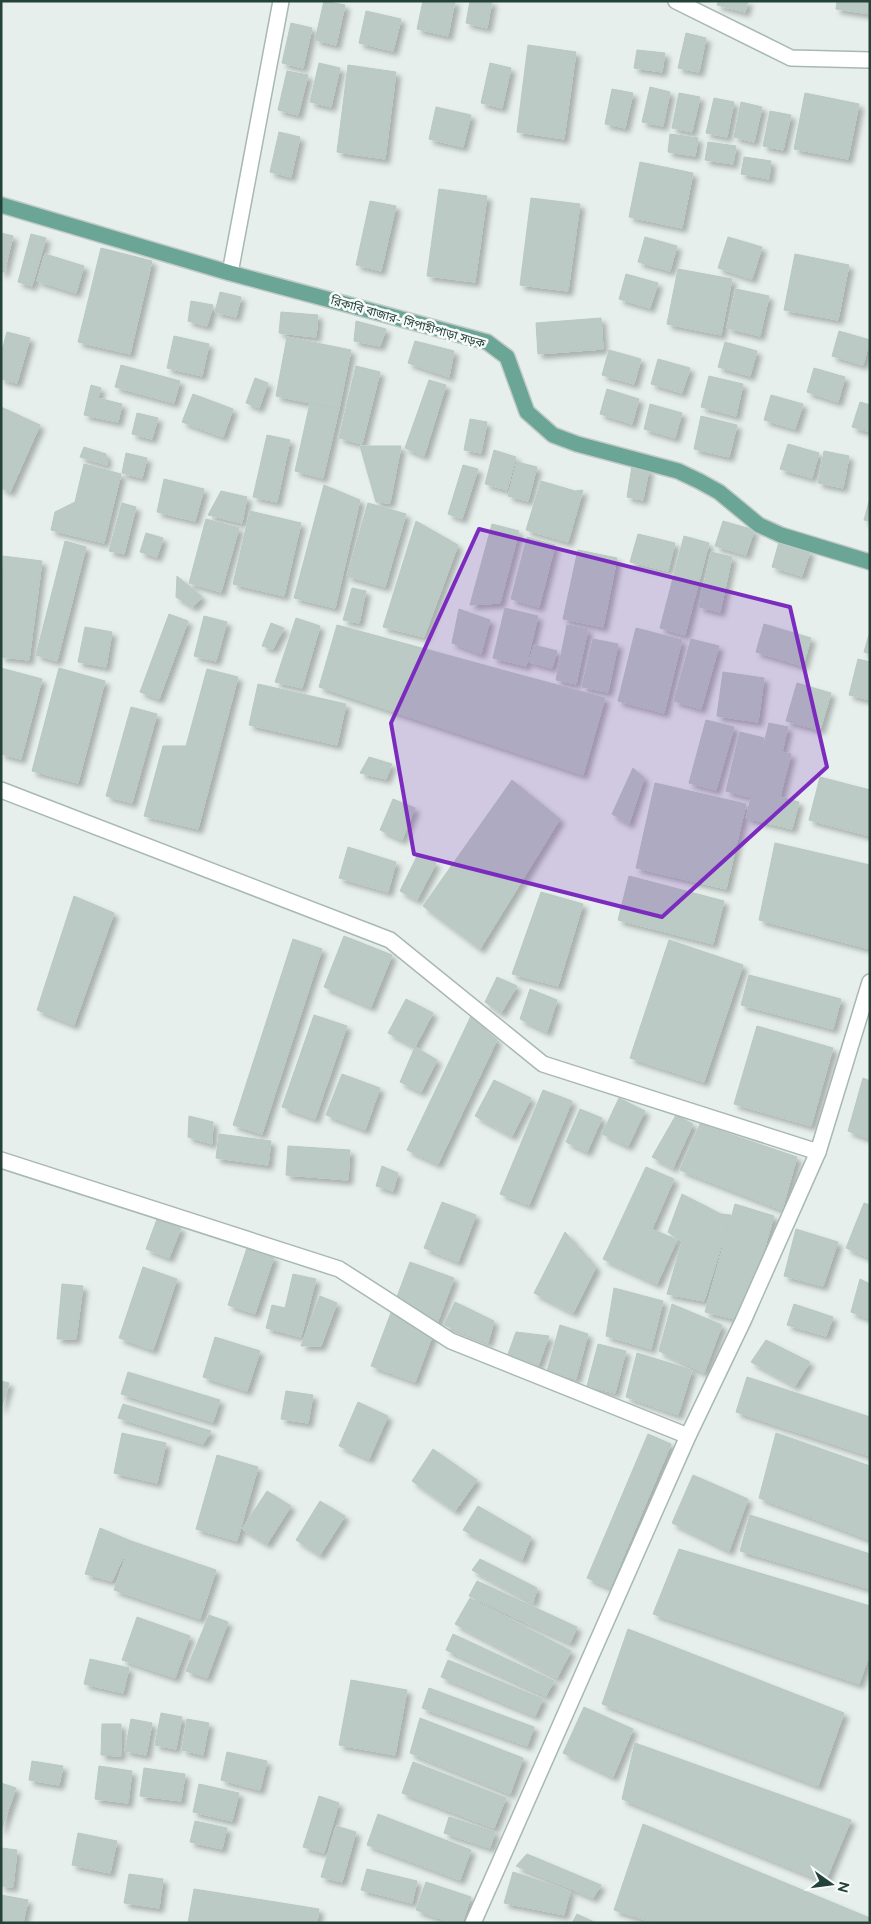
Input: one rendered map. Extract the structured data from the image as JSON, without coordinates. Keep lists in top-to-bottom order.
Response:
{
  "streets": {
    "main road": ["রিকাবি বাজার- সিপাহীপাড়া সড়ক"]
  },
  "north": "right"
}
